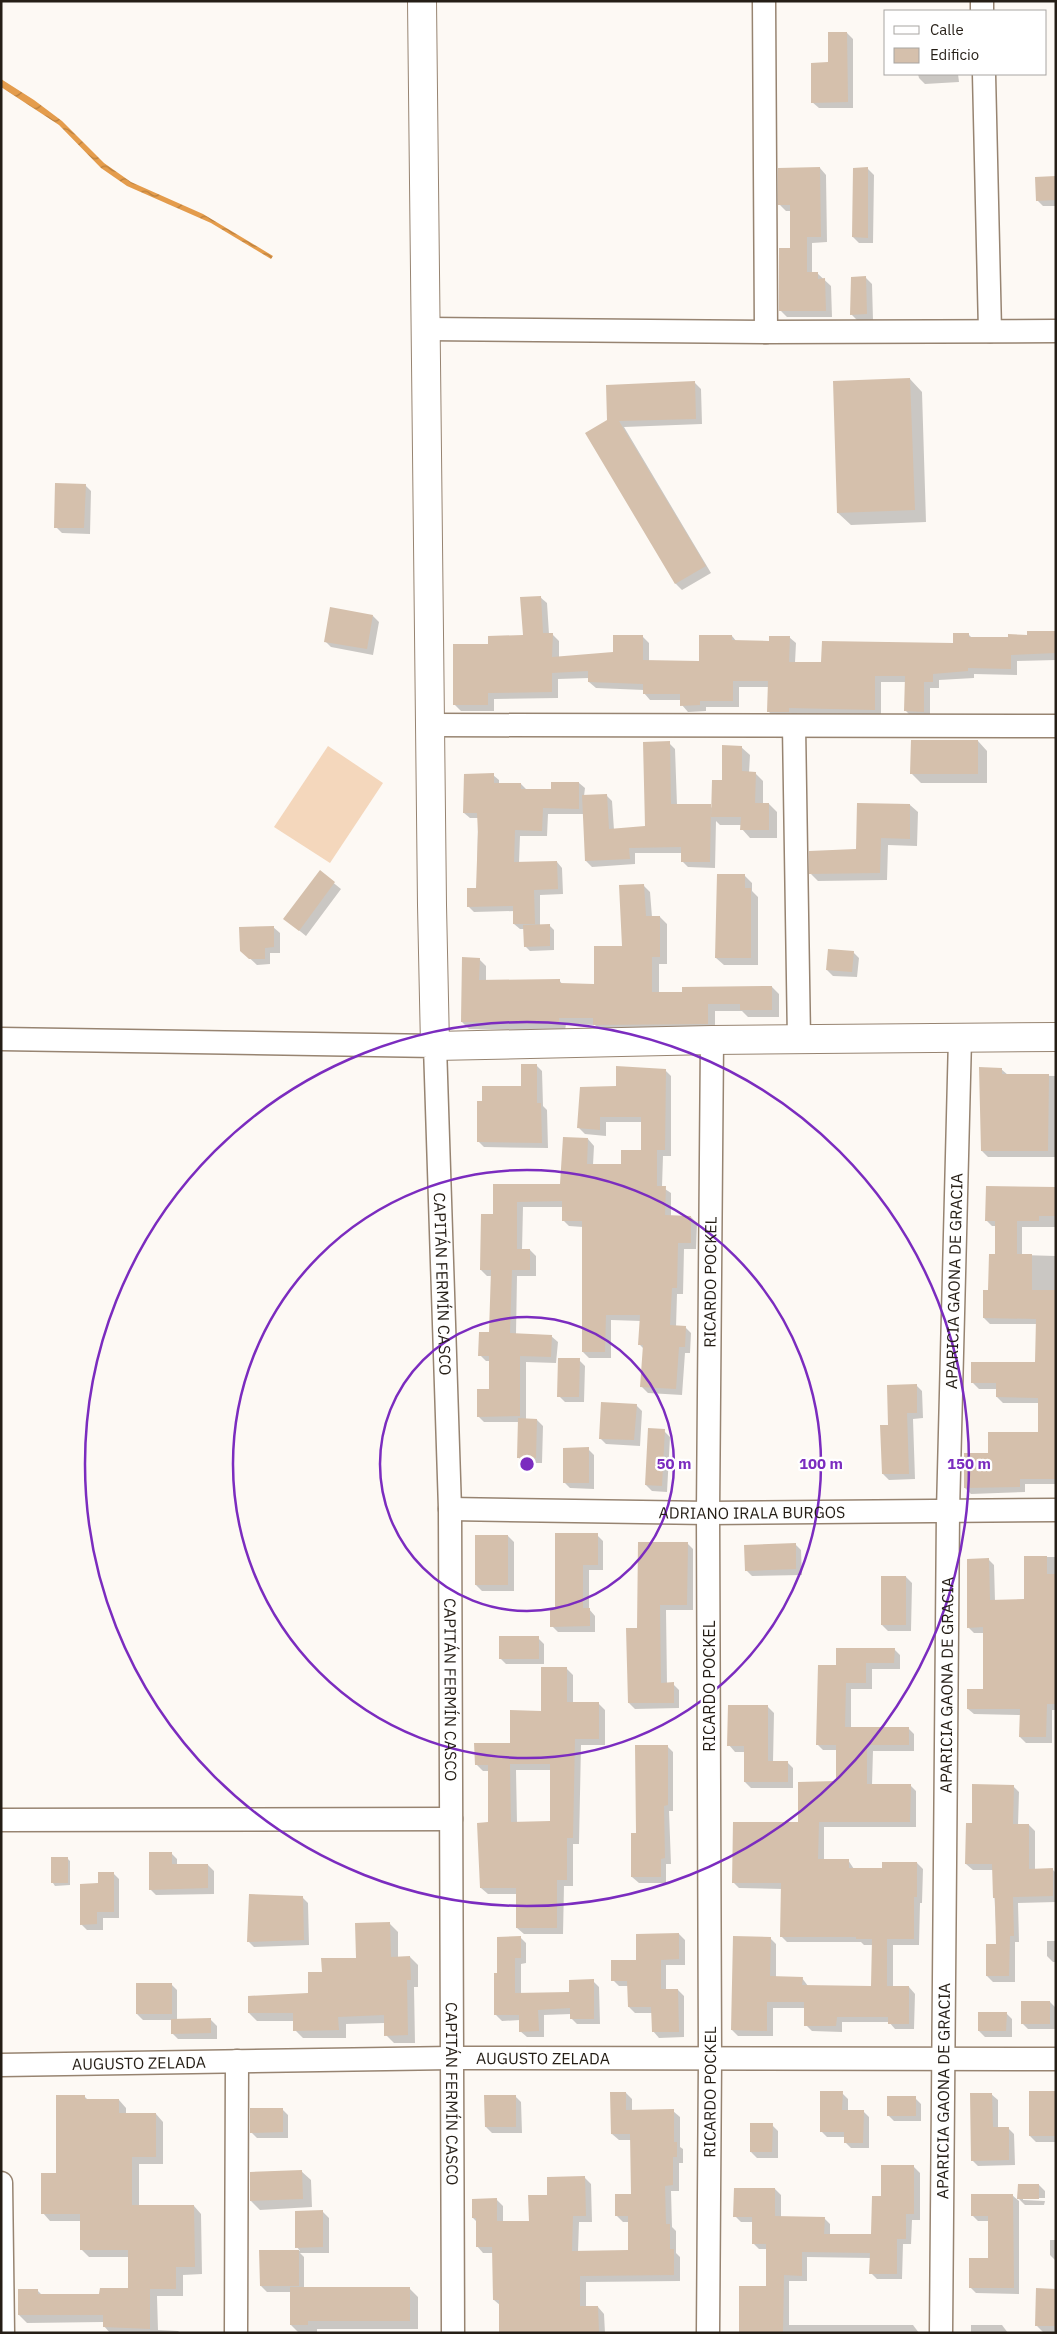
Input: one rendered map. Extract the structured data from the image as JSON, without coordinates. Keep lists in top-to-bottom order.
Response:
{
  "streets": {
    "street": [
      "APARICIA GAONA DE GRACIA",
      "RICARDO POCKEL",
      "CAPITÁN FERMÍN CASCO",
      "ADRIANO IRALA BURGOS",
      "AUGUSTO ZELADA"
    ]
  },
  "crossings": [
    ["APARICIA GAONA DE GRACIA", "ADRIANO IRALA BURGOS"],
    ["APARICIA GAONA DE GRACIA", "AUGUSTO ZELADA"],
    ["RICARDO POCKEL", "ADRIANO IRALA BURGOS"],
    ["RICARDO POCKEL", "AUGUSTO ZELADA"],
    ["CAPITÁN FERMÍN CASCO", "ADRIANO IRALA BURGOS"],
    ["CAPITÁN FERMÍN CASCO", "AUGUSTO ZELADA"]
  ],
  "legend": ["Calle", "Edificio"],
  "rings": ["50 m", "100 m", "150 m"]
}
